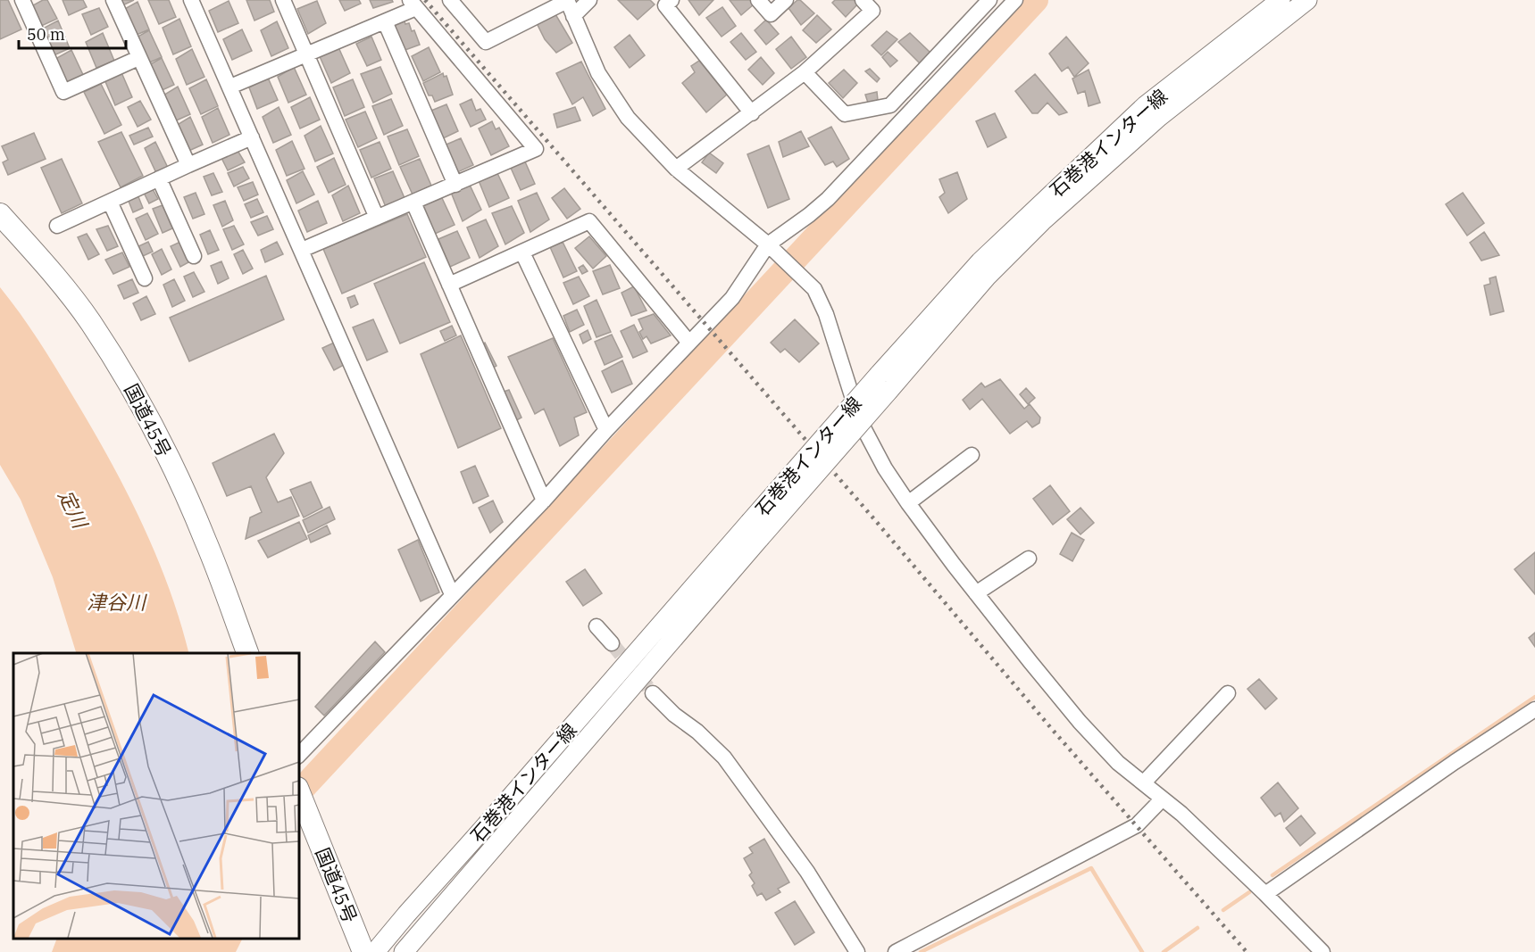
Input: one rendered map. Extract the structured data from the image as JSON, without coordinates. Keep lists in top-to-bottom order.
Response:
{
  "streets": {
    "highway": ["国道45号"],
    "main road": ["石巻港インター線"]
  },
  "water": ["定川", "津谷川"],
  "scale_bar": "50 m"
}
